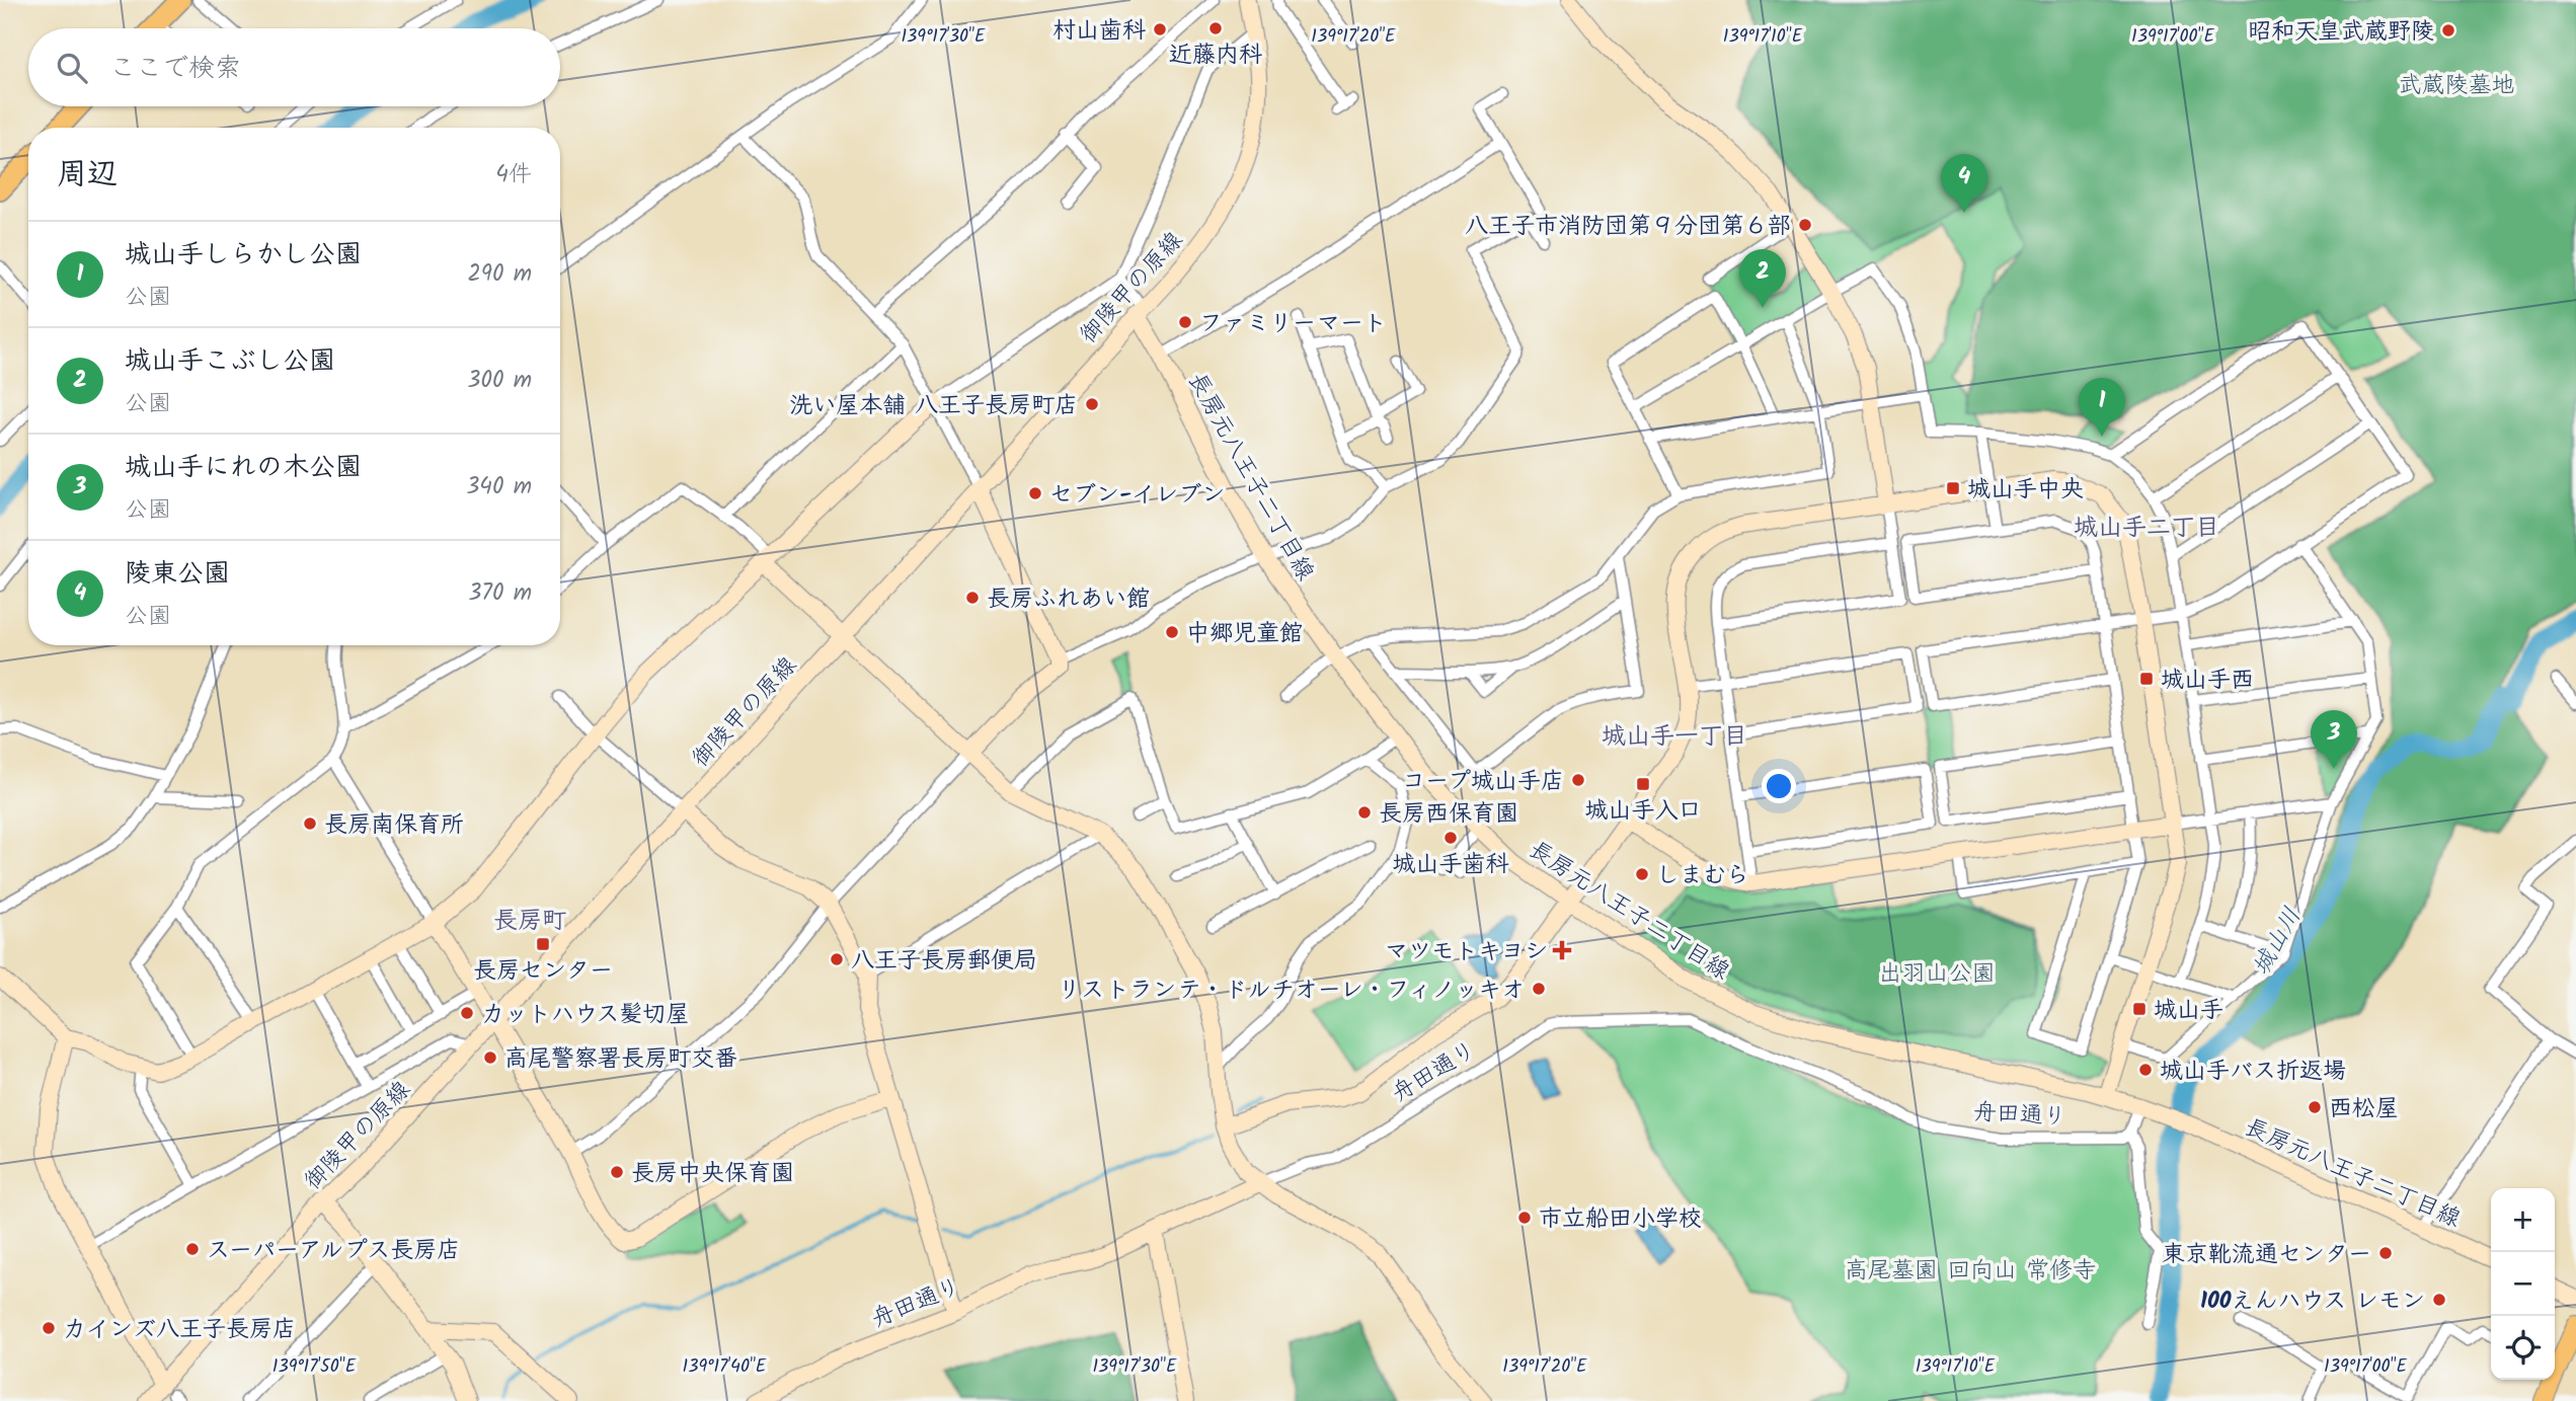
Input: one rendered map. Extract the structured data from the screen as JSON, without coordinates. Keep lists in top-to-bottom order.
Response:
{
  "streets": {
    "street": ["御陵甲の原線", "長房元八王子二丁目線", "舟田通り"]
  },
  "crossings": [
    ["御陵甲の原線", "長房元八王子二丁目線"]
  ],
  "districts": ["城山手二丁目", "城山手一丁目", "長房町"],
  "water": ["城山川"],
  "parks": ["武蔵陵墓地", "出羽山公園", "高尾墓園 回向山 常修寺"],
  "places": {
    "other": [
      "近藤内科",
      "村山歯科",
      "昭和天皇武蔵野陵",
      "八王子市消防団第９分団第６部",
      "ファミリーマート",
      "洗い屋本舗 八王子長房町店",
      "セブン-イレブン",
      "長房ふれあい館",
      "中郷児童館",
      "コープ城山手店",
      "長房西保育園",
      "長房南保育所",
      "城山手歯科",
      "しまむら",
      "八王子長房郵便局",
      "リストランテ・ドルチオーレ・フィノッキオ",
      "カットハウス髪切屋",
      "高尾警察署長房町交番",
      "城山手バス折返場",
      "西松屋",
      "長房中央保育園",
      "市立船田小学校",
      "スーパーアルプス長房店",
      "東京靴流通センター",
      "100えんハウス レモン",
      "カインズ八王子長房店"
    ],
    "transit": [
      "城山手中央",
      "城山手西",
      "城山手入口",
      "長房センター",
      "城山手"
    ],
    "health": ["マツモトキヨシ"]
  },
  "page": {
    "search": "ここで検索",
    "heading": ["周辺", "4件"],
    "pins": [
      "4",
      "2",
      "1",
      "3"
    ],
    "list": [
      {
        "mark": "1",
        "name": "城山手しらかし公園",
        "note": "公園",
        "value": "290 m"
      },
      {
        "mark": "2",
        "name": "城山手こぶし公園",
        "note": "公園",
        "value": "300 m"
      },
      {
        "mark": "3",
        "name": "城山手にれの木公園",
        "note": "公園",
        "value": "340 m"
      },
      {
        "mark": "4",
        "name": "陵東公園",
        "note": "公園",
        "value": "370 m"
      }
    ],
    "map_buttons": ["+", "−"]
  },
  "coordinates": [
    "139°17'30\"E",
    "139°17'20\"E",
    "139°17'10\"E",
    "139°17'00\"E",
    "139°17'50\"E",
    "139°17'40\"E"
  ]
}
